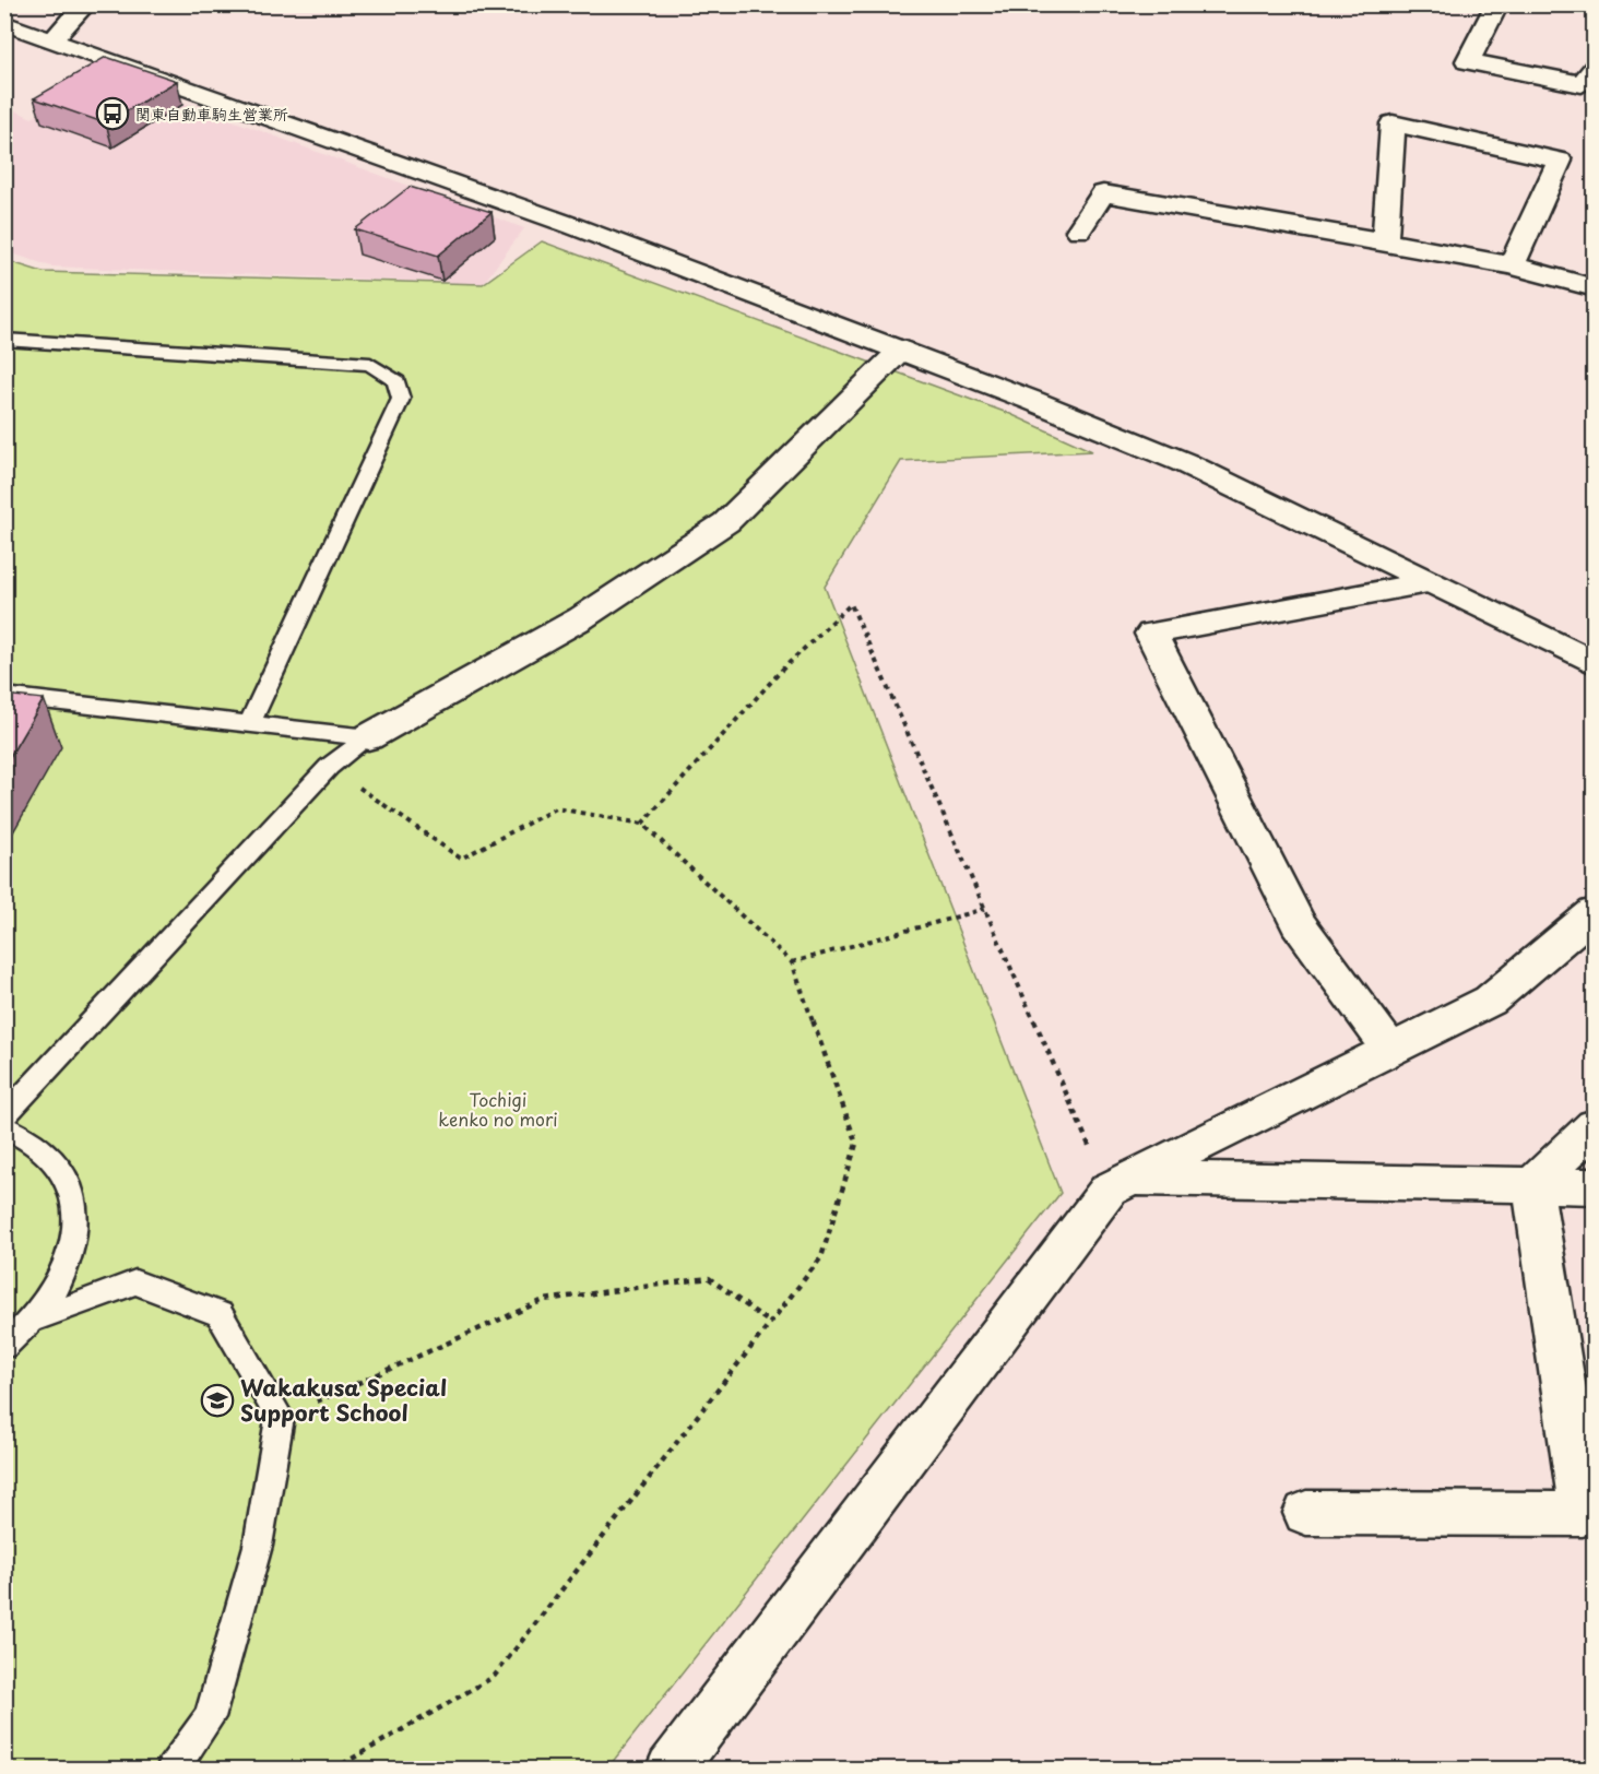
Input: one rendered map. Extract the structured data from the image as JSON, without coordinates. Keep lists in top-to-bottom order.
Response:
{
  "parks": ["Tochigi kenko no mori"],
  "places": {
    "bus stop": ["関東自動車駒生営業所"],
    "school or university": ["Wakakusa Special Support School"]
  }
}
